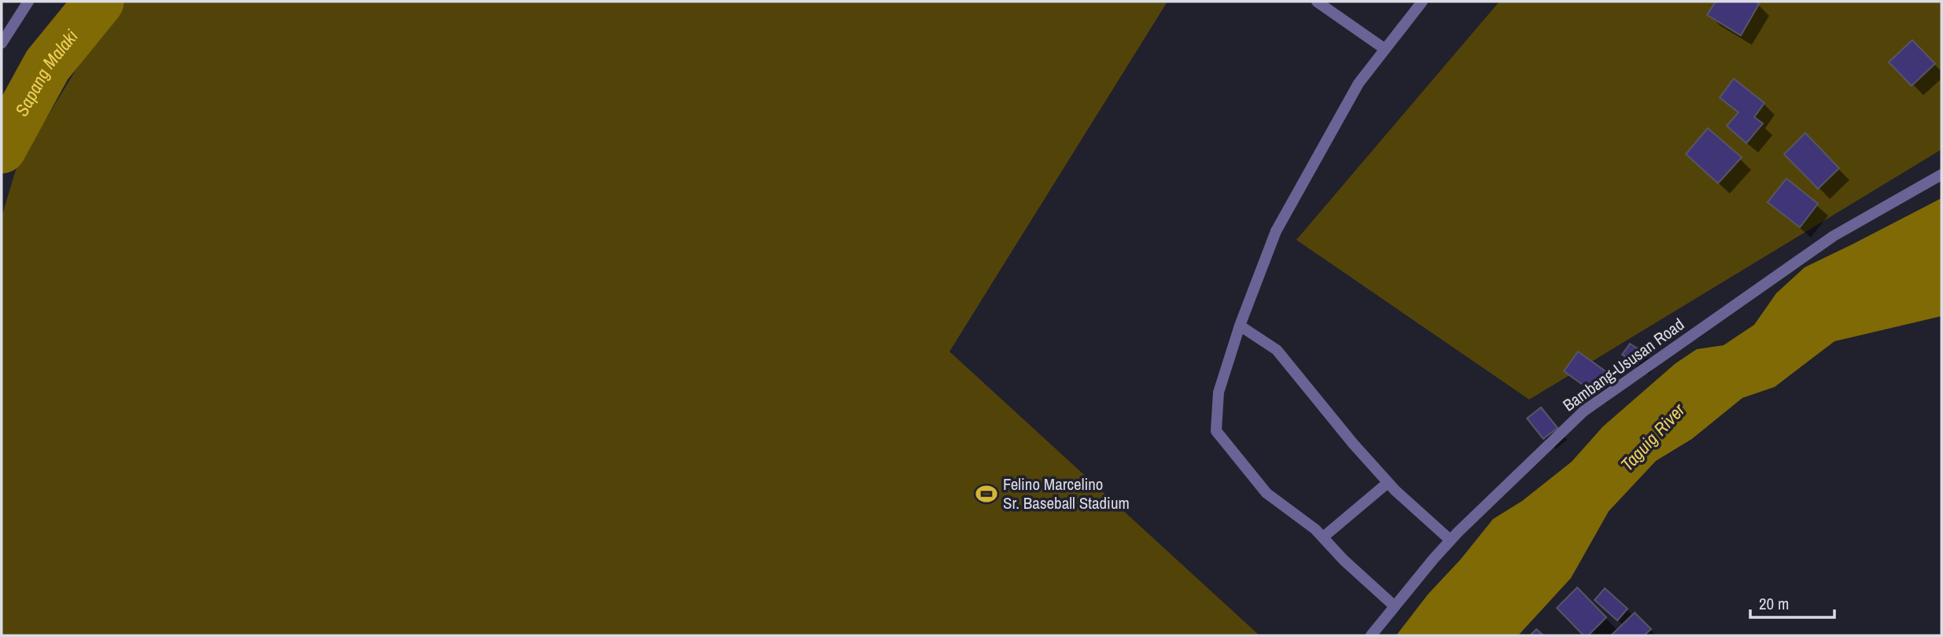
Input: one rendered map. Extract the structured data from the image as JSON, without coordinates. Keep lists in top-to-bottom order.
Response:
{
  "streets": {
    "street": ["Bambang-Ususan Road"]
  },
  "water": ["Sapang Malaki", "Taguig River"],
  "places": {
    "sports": ["Felino Marcelino Sr. Baseball Stadium"]
  },
  "scale_bar": "20 m"
}
